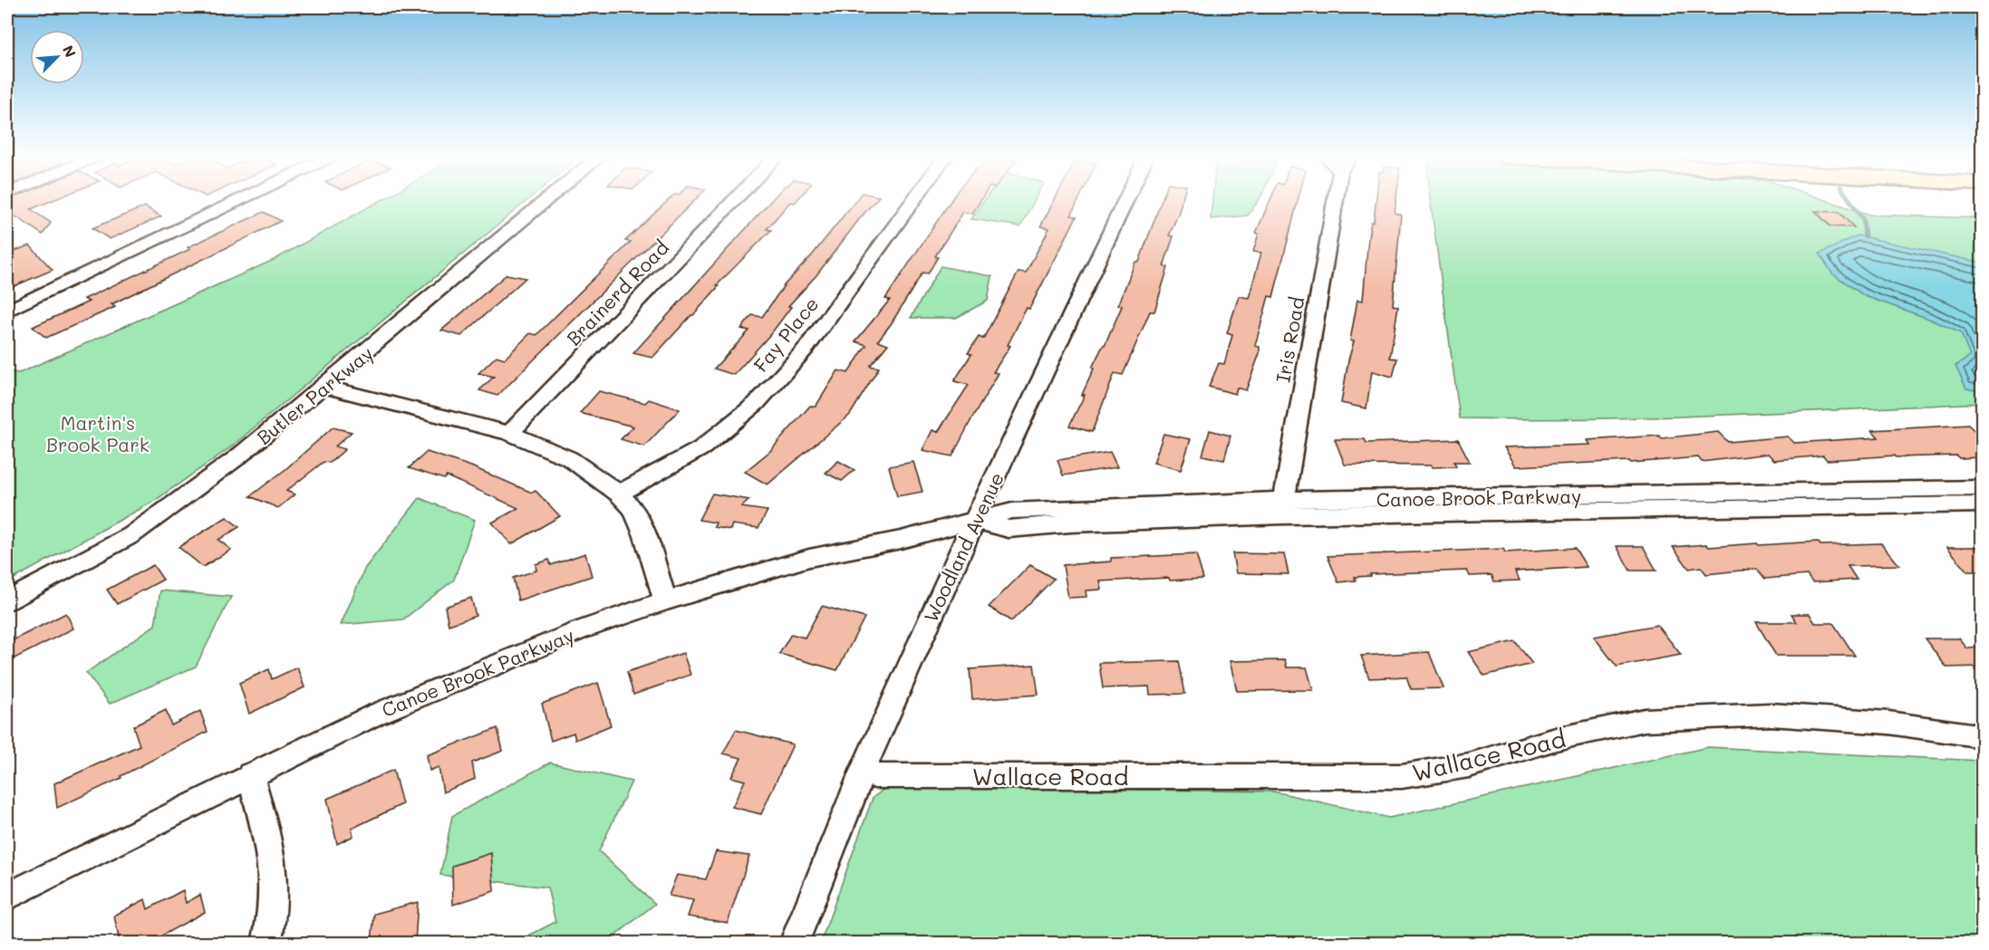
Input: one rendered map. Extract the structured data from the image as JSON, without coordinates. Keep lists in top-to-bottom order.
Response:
{
  "streets": {
    "street": [
      "Brainerd Road",
      "Fay Place",
      "Iris Road",
      "Butler Parkway",
      "Canoe Brook Parkway",
      "Woodland Avenue",
      "Wallace Road"
    ]
  },
  "crossings": [
    ["Iris Road", "Canoe Brook Parkway"],
    ["Canoe Brook Parkway", "Woodland Avenue"],
    ["Woodland Avenue", "Wallace Road"]
  ],
  "parks": ["Martin's Brook Park"],
  "north": "top right"
}
